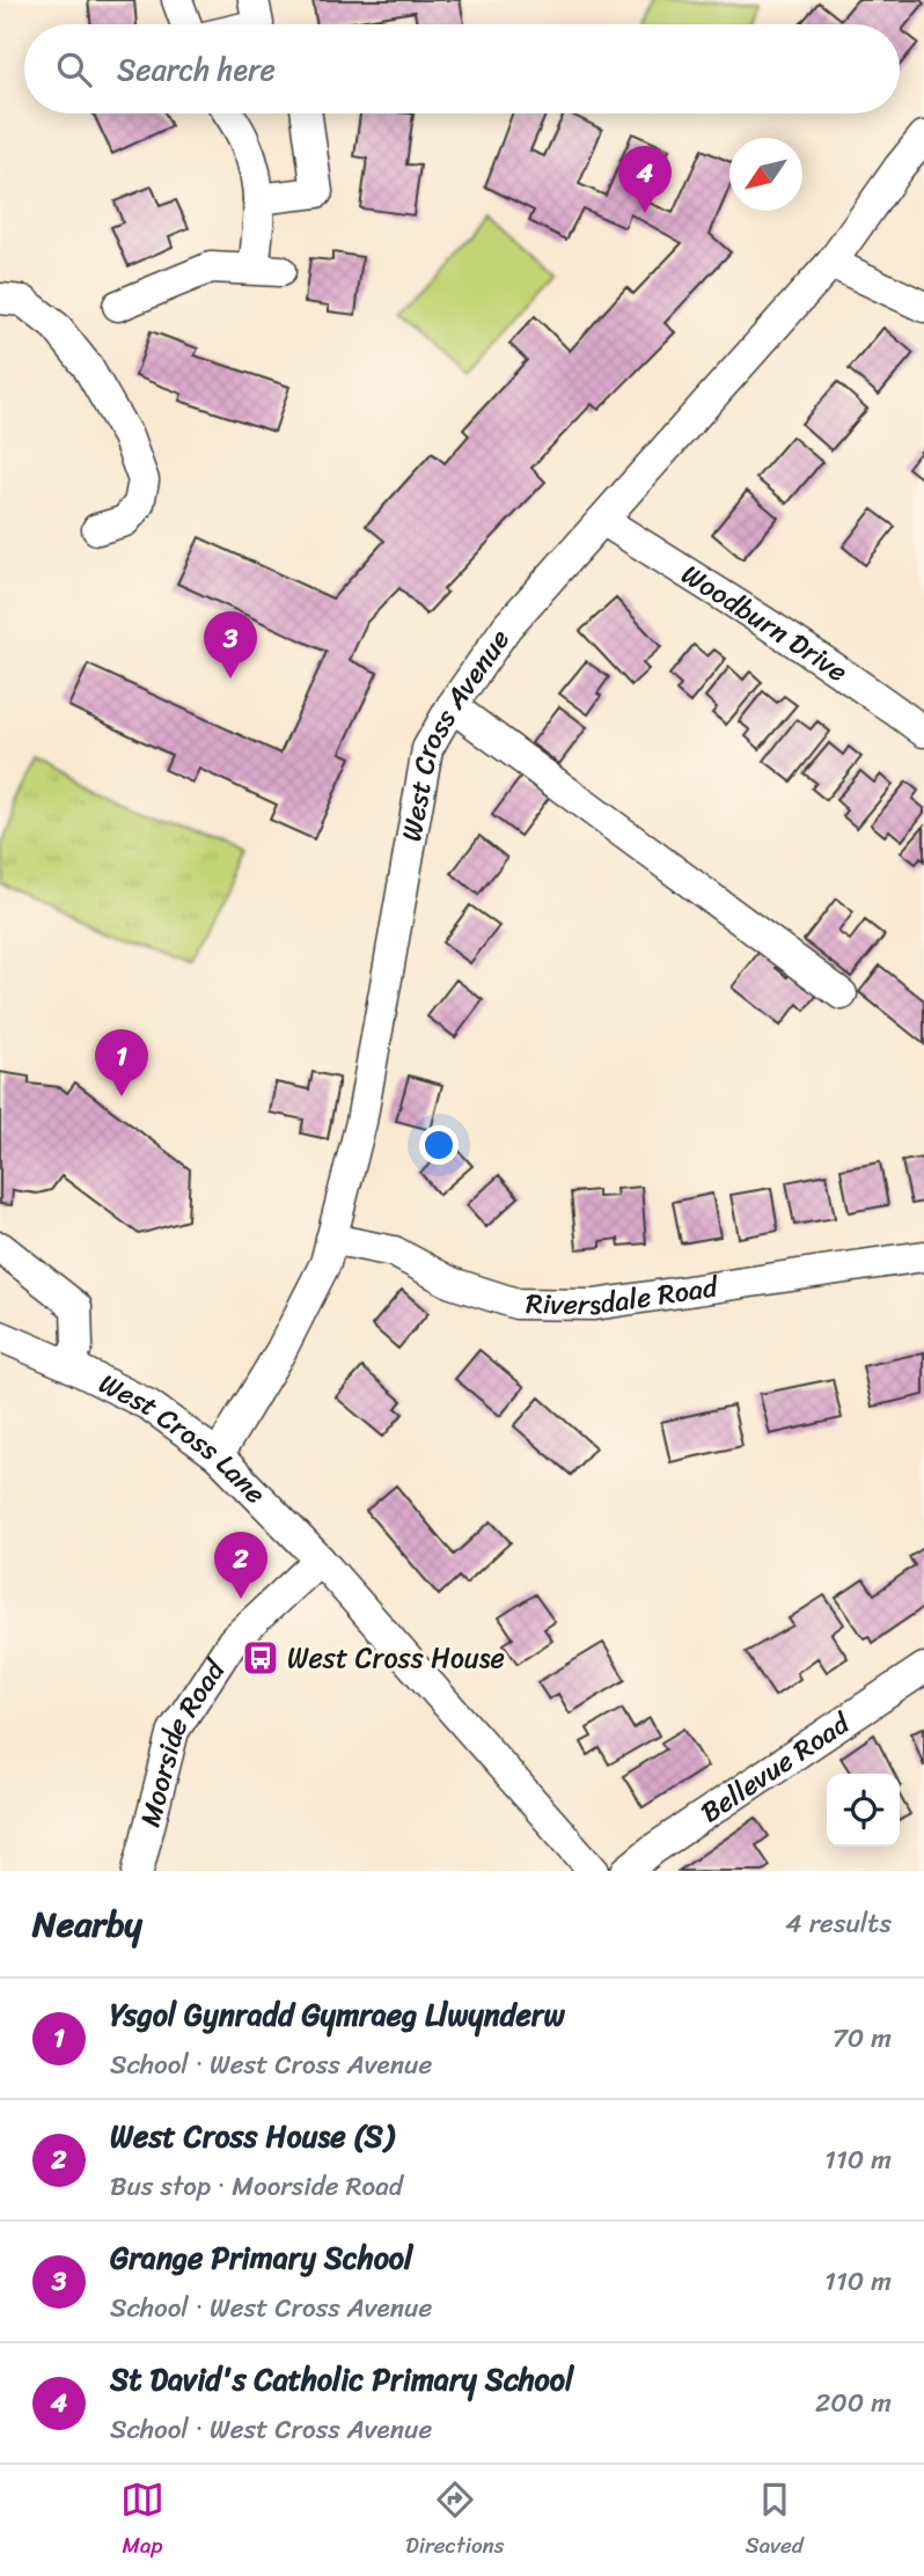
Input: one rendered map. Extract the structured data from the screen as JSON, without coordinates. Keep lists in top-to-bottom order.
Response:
{
  "streets": {
    "street": [
      "Woodburn Drive",
      "West Cross Avenue",
      "Riversdale Road",
      "West Cross Lane",
      "Moorside Road",
      "Bellevue Road"
    ]
  },
  "crossings": [
    ["Woodburn Drive", "West Cross Avenue"],
    ["West Cross Avenue", "Riversdale Road"],
    ["West Cross Avenue", "West Cross Lane"],
    ["West Cross Lane", "Moorside Road"]
  ],
  "places": {
    "bus stop": ["West Cross House"]
  },
  "north": "bottom left",
  "page": {
    "search": "Search here",
    "pins": [
      "4",
      "3",
      "1",
      "2"
    ],
    "heading": ["Nearby", "4 results"],
    "list": [
      {
        "mark": "1",
        "name": "Ysgol Gynradd Gymraeg Llwynderw",
        "note": "School · West Cross Avenue",
        "value": "70 m"
      },
      {
        "mark": "2",
        "name": "West Cross House (S)",
        "note": "Bus stop · Moorside Road",
        "value": "110 m"
      },
      {
        "mark": "3",
        "name": "Grange Primary School",
        "note": "School · West Cross Avenue",
        "value": "110 m"
      },
      {
        "mark": "4",
        "name": "St David's Catholic Primary School",
        "note": "School · West Cross Avenue",
        "value": "200 m"
      }
    ],
    "nav": ["Map", "Directions", "Saved"]
  }
}
